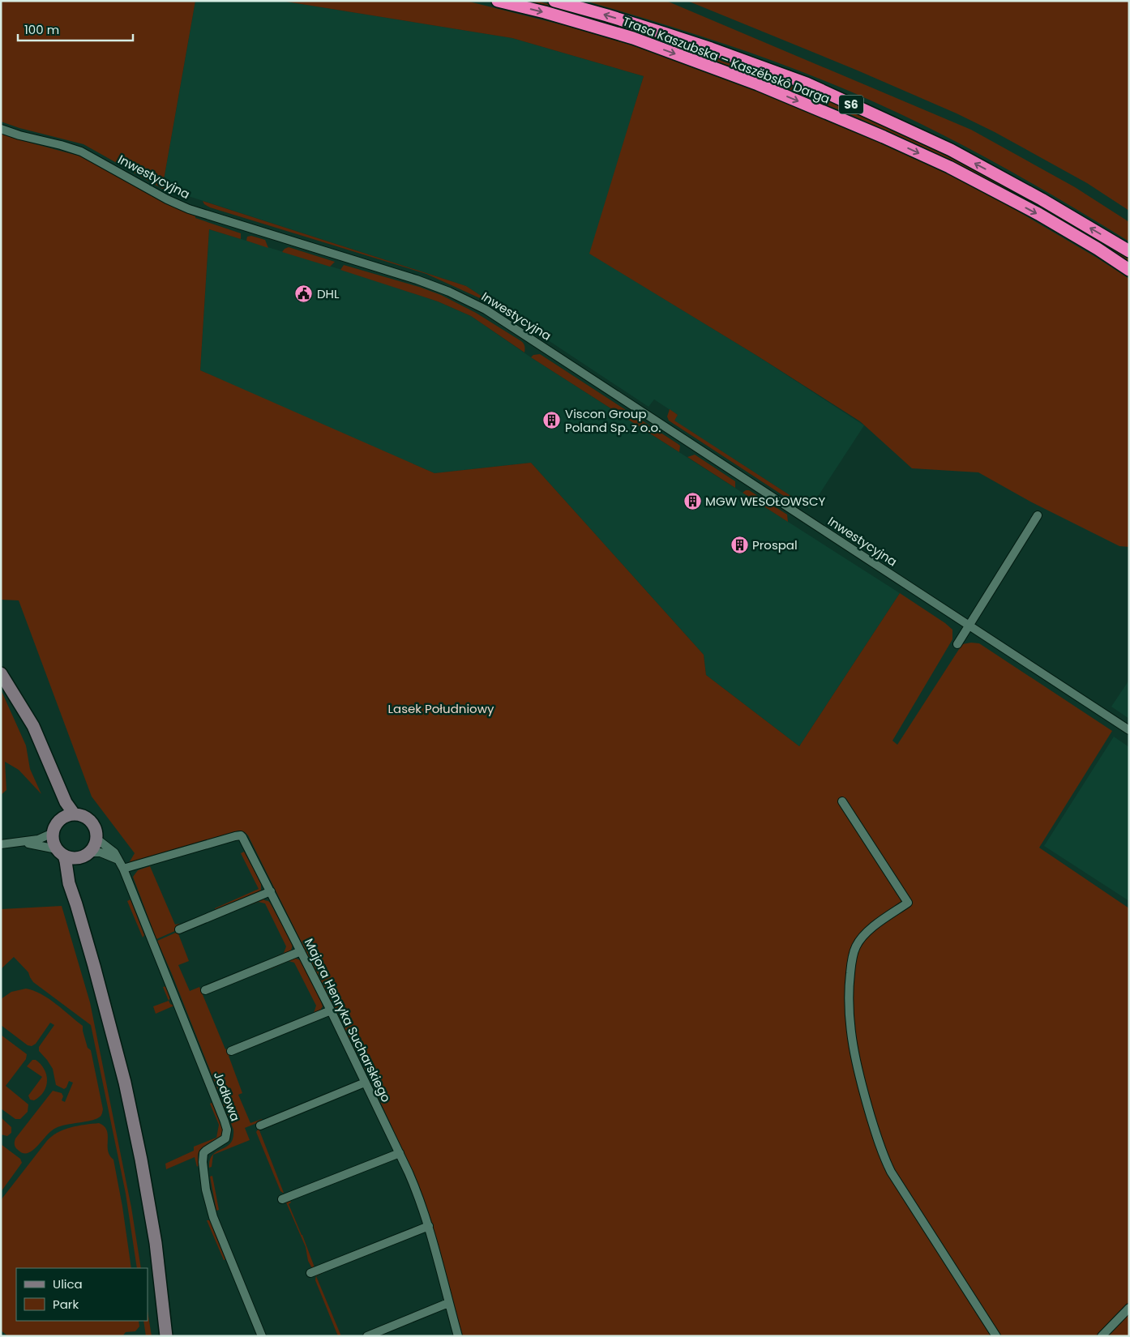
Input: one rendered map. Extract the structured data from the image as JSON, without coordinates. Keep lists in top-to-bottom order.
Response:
{
  "streets": {
    "highway": ["Trasa Kaszubska – Kaszëbskô Darga", "S6"],
    "street": ["Inwestycyjna", "Majora Henryka Sucharskiego", "Jodłowa"]
  },
  "crossings": [
    ["Majora Henryka Sucharskiego", "Jodłowa"]
  ],
  "parks": ["Lasek Południowy"],
  "places": {
    "public building": ["DHL"],
    "building": ["Viscon Group Poland Sp. z o.o.", "MGW WESOŁOWSCY", "Prospal"]
  },
  "legend": ["Ulica", "Park"],
  "scale_bar": "100 m"
}
